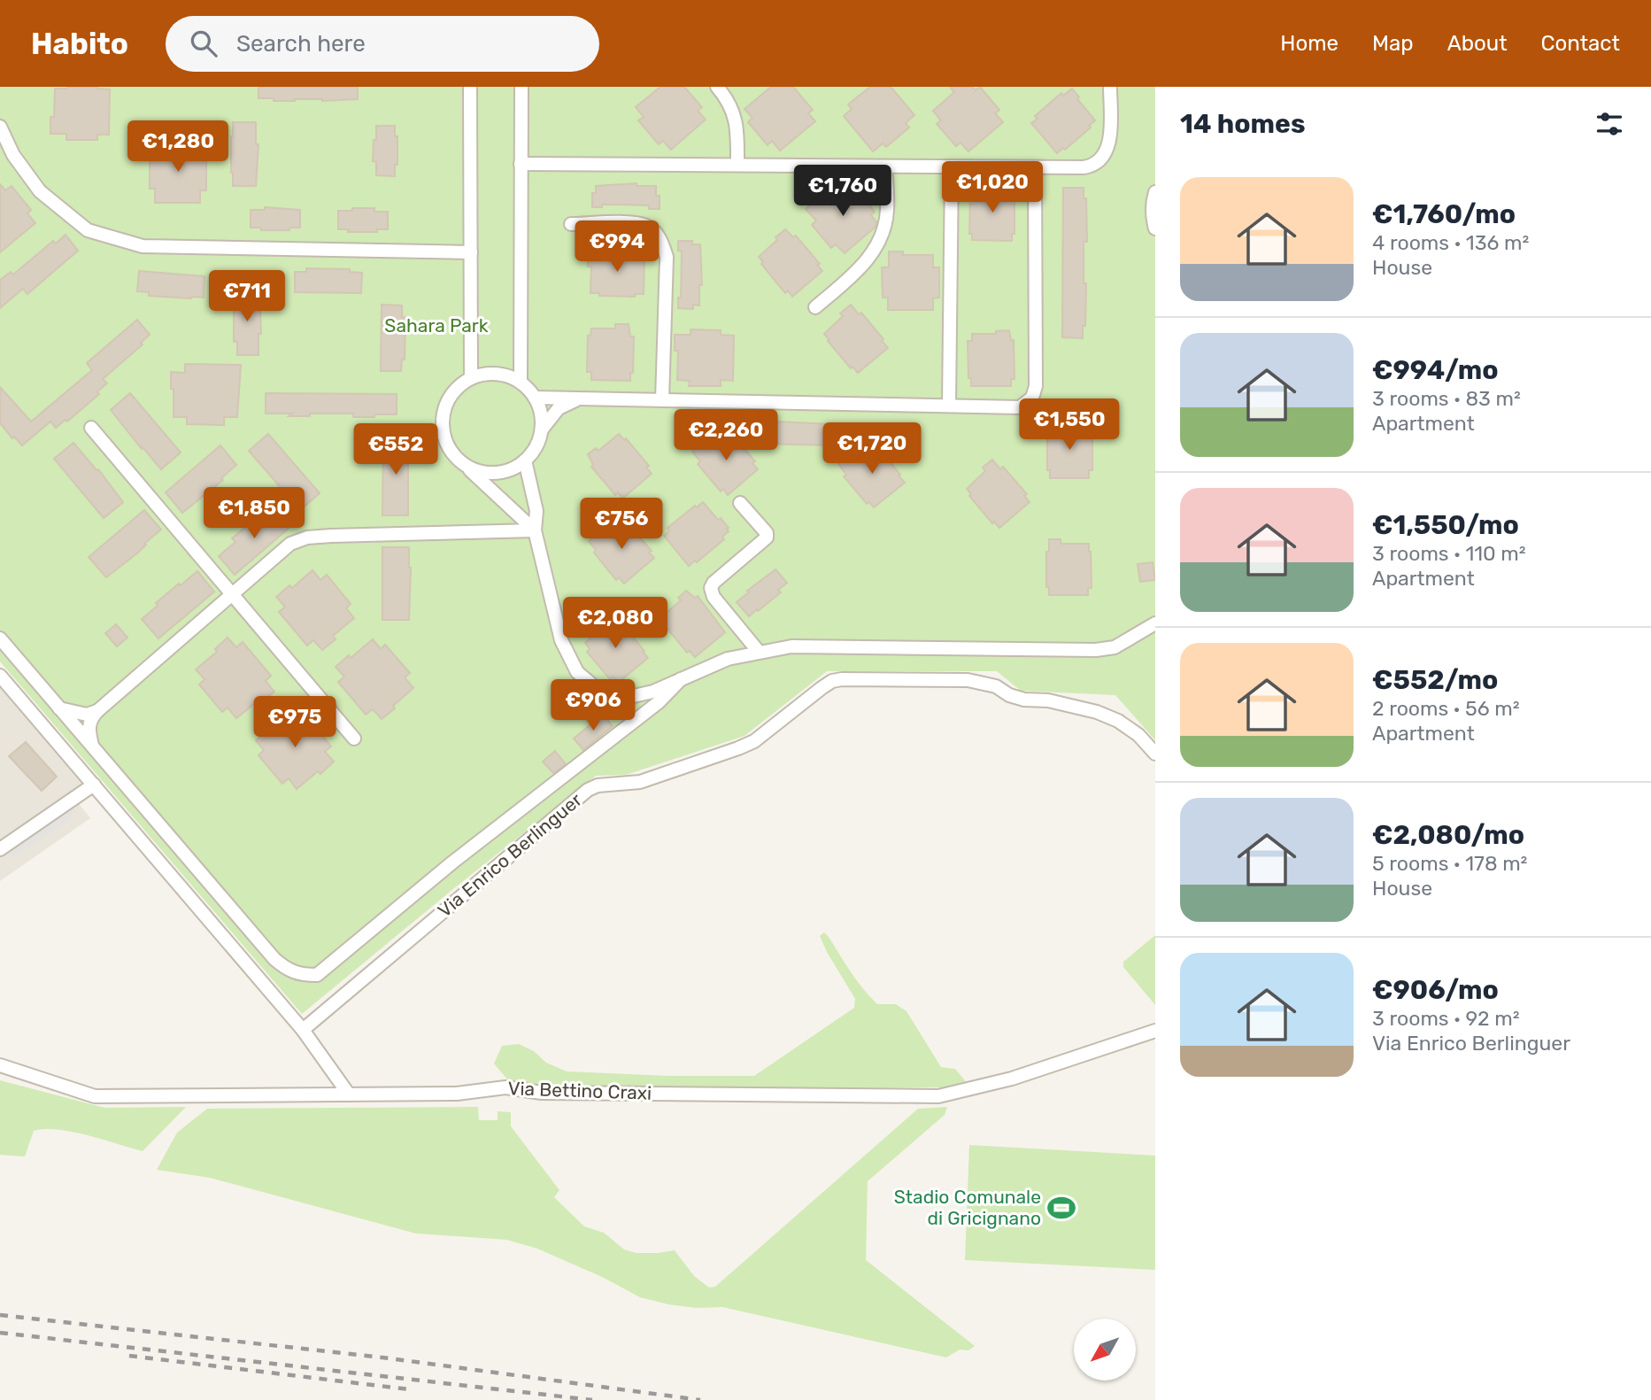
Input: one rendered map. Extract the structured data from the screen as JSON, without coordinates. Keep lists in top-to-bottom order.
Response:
{
  "streets": {
    "street": ["Via Enrico Berlinguer", "Via Bettino Craxi"]
  },
  "parks": ["Sahara Park"],
  "places": {
    "sports": ["Stadio Comunale di Gricignano"]
  },
  "north": "bottom left",
  "page": {
    "header": "Habito",
    "search": "Search here",
    "nav": [
      "Home",
      "Map",
      "About",
      "Contact"
    ],
    "heading": "14 homes",
    "price": [
      "€1,280",
      "€1,020",
      "€1,760",
      "€994",
      "€711",
      "€1,550",
      "€2,260",
      "€1,720",
      "€552",
      "€1,850",
      "€756",
      "€2,080",
      "€906",
      "€975"
    ],
    "list": [
      {
        "name": "€1,760/mo",
        "note": "4 rooms · 136 m² · House"
      },
      {
        "name": "€994/mo",
        "note": "3 rooms · 83 m² · Apartment"
      },
      {
        "name": "€1,550/mo",
        "note": "3 rooms · 110 m² · Apartment"
      },
      {
        "name": "€552/mo",
        "note": "2 rooms · 56 m² · Apartment"
      },
      {
        "name": "€2,080/mo",
        "note": "5 rooms · 178 m² · House"
      },
      {
        "name": "€906/mo",
        "note": "3 rooms · 92 m² · Via Enrico Berlinguer"
      }
    ]
  }
}
